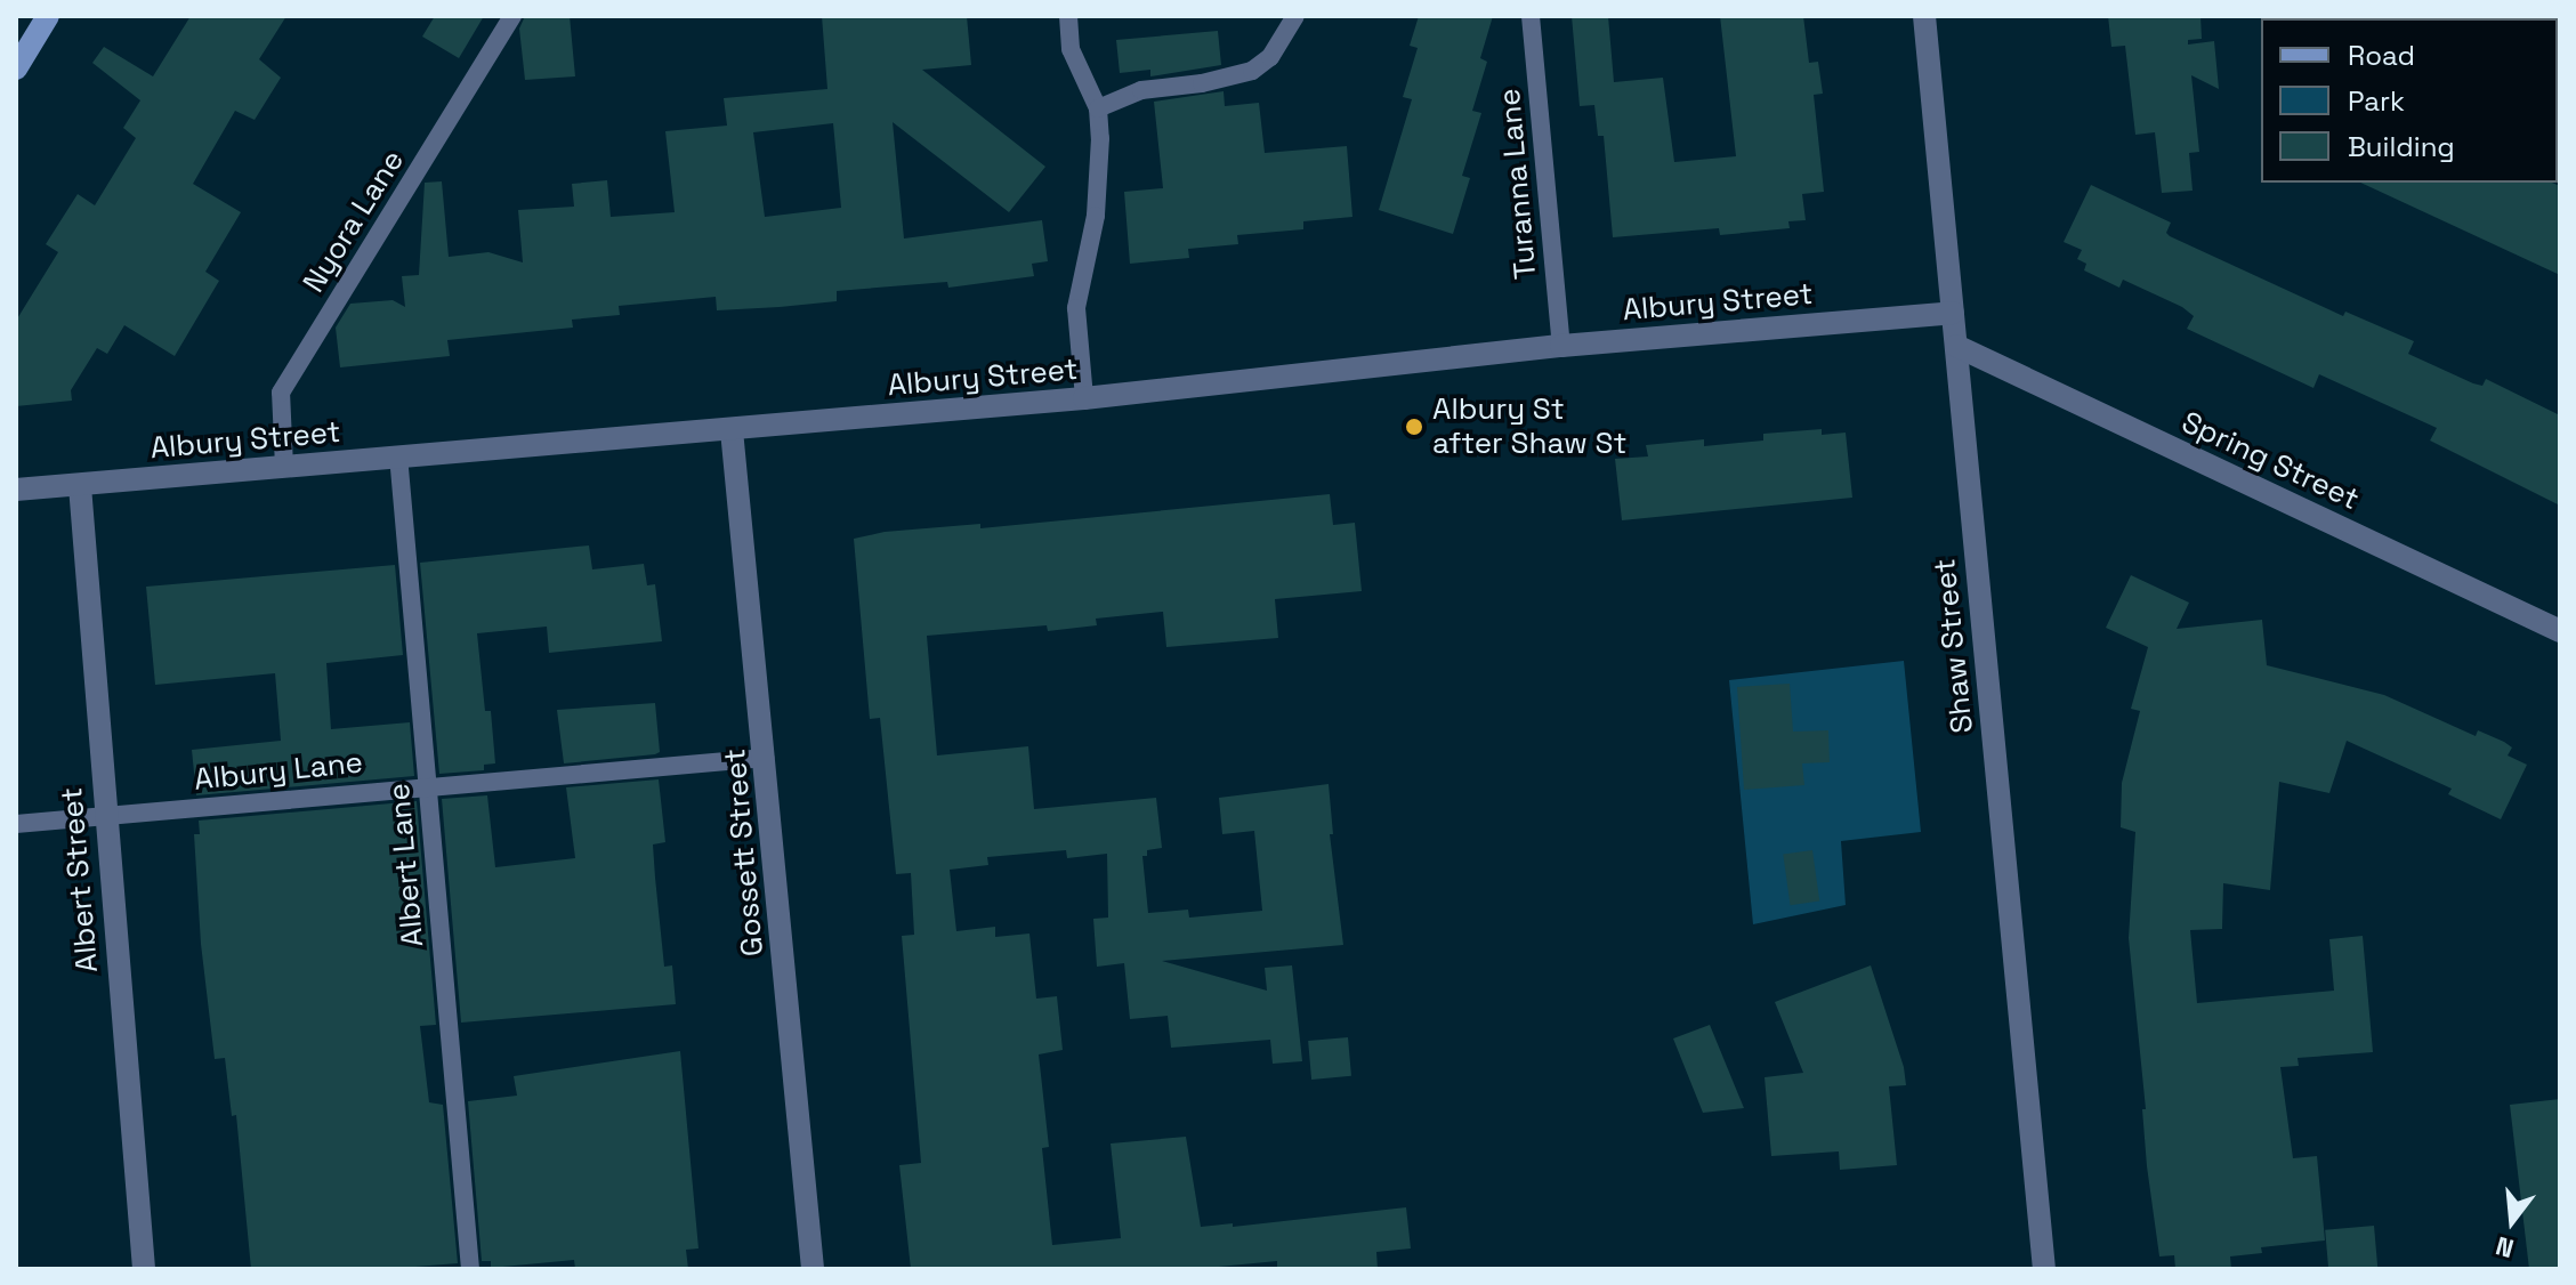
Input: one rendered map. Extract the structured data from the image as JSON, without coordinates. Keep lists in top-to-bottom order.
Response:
{
  "streets": {
    "street": [
      "Albury Street",
      "Spring Street",
      "Shaw Street",
      "Gossett Street",
      "Albert Street"
    ],
    "lane": [
      "Turanna Lane",
      "Nyora Lane",
      "Albury Lane",
      "Albert Lane"
    ]
  },
  "crossings": [
    ["Turanna Lane", "Albury Street"],
    ["Nyora Lane", "Albury Street"],
    ["Albury Street", "Shaw Street"],
    ["Albury Street", "Gossett Street"],
    ["Albury Street", "Albert Lane"],
    ["Albury Street", "Albert Street"],
    ["Spring Street", "Shaw Street"],
    ["Albury Lane", "Gossett Street"],
    ["Albury Lane", "Albert Lane"],
    ["Albury Lane", "Albert Street"]
  ],
  "places": ["Albury St after Shaw St"],
  "legend": ["Road", "Park", "Building"],
  "north": "bottom"
}
